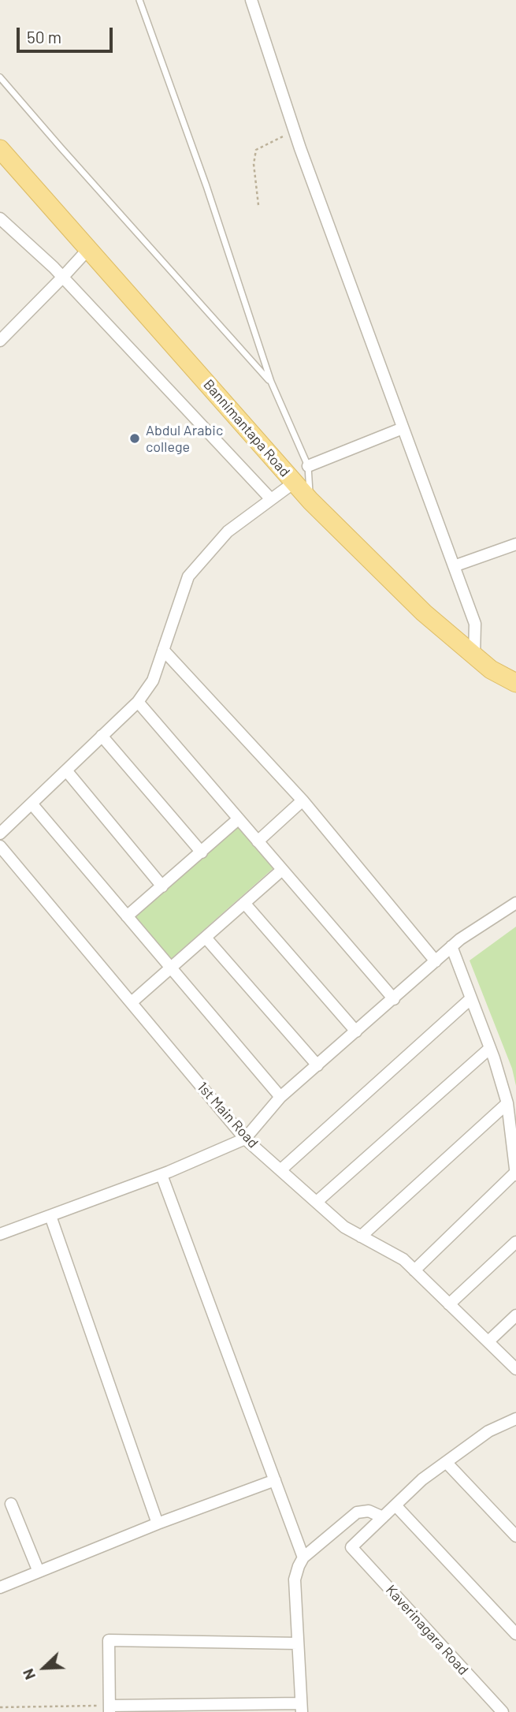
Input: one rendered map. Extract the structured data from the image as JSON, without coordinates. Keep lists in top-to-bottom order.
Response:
{
  "streets": {
    "main road": ["Bannimantapa Road"],
    "street": ["1st Main Road", "Kaverinagara Road"]
  },
  "places": ["Abdul Arabic college"],
  "scale_bar": "50 m",
  "north": "bottom left"
}
